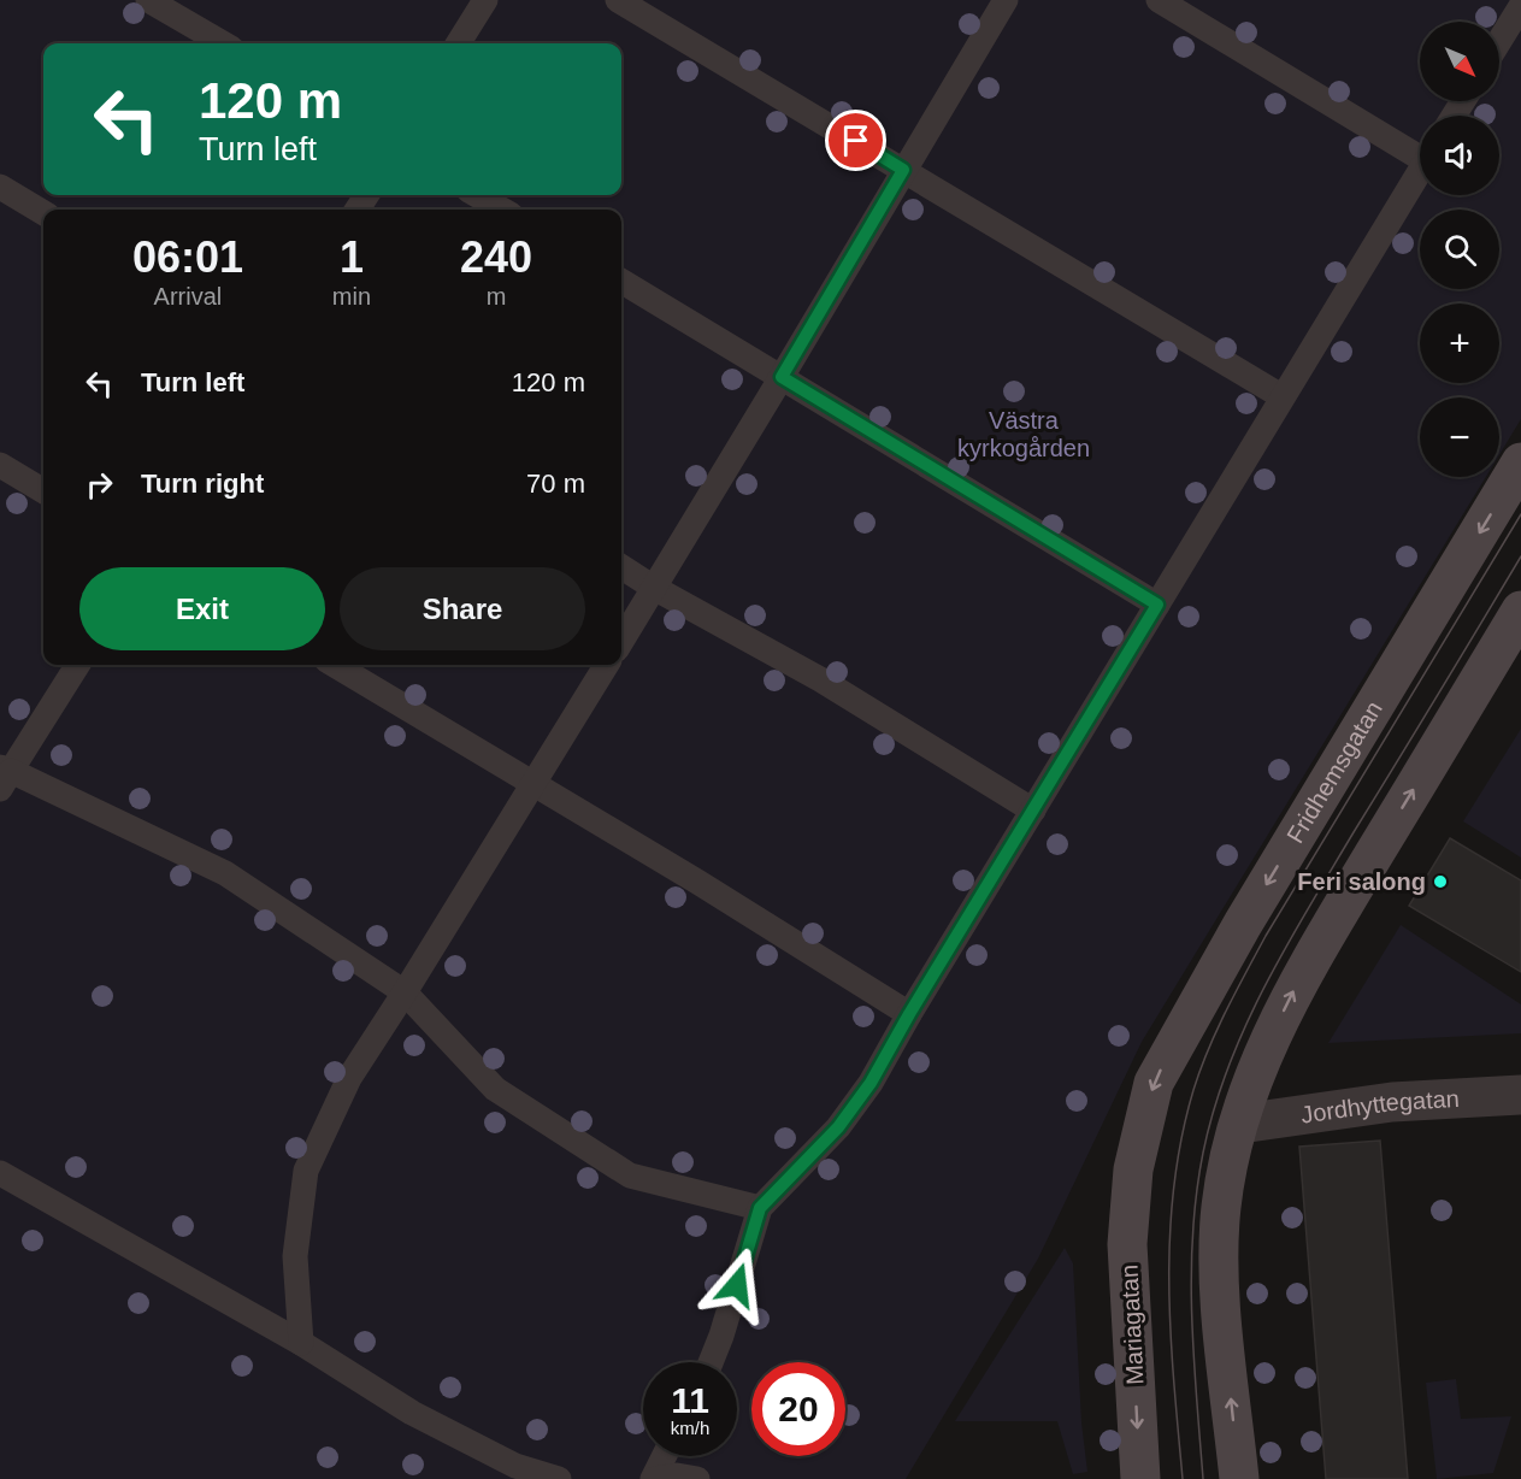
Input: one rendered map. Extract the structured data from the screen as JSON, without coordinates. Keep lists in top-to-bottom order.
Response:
{
  "streets": {
    "street": ["Fridhemsgatan", "Jordhyttegatan", "Mariagatan"]
  },
  "crossings": [
    ["Fridhemsgatan", "Mariagatan"]
  ],
  "parks": ["Västra kyrkogården"],
  "places": ["Feri salong"],
  "north": "bottom right",
  "page": {
    "map_buttons": ["+", "−"],
    "turn": ["120 m", "Turn left"],
    "eta": [
      "06:01",
      "Arrival",
      "1",
      "min",
      "240",
      "m"
    ],
    "list": [
      {
        "name": "Turn left",
        "value": "120 m"
      },
      {
        "name": "Turn right",
        "value": "70 m"
      }
    ],
    "buttons": ["Exit", "Share"],
    "speed": "11 km/h",
    "limit": "20"
  }
}
